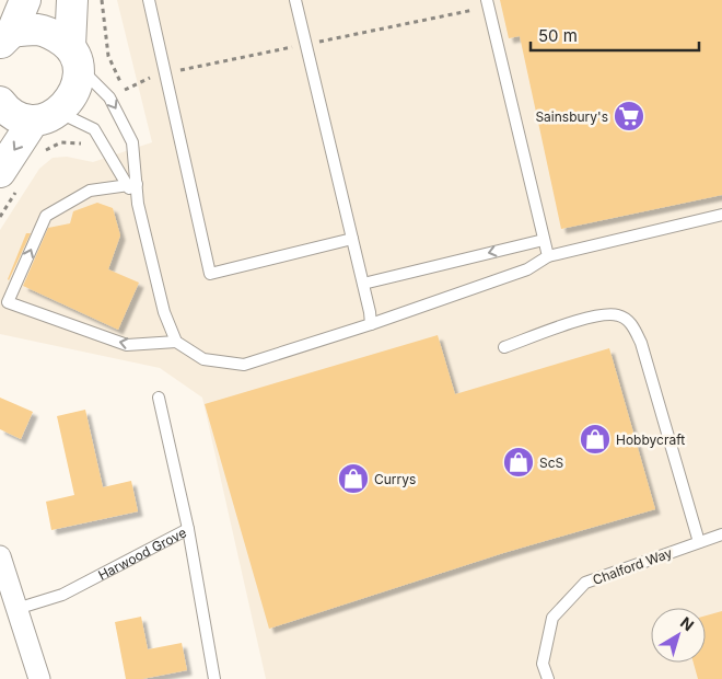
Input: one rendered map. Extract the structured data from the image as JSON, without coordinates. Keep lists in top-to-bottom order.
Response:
{
  "streets": {
    "lane": ["Harwood Grove", "Chalford Way"]
  },
  "places": {
    "supermarket": ["Sainsbury's"],
    "shop": ["Hobbycraft", "ScS", "Currys"]
  },
  "scale_bar": "50 m",
  "north": "top right"
}
